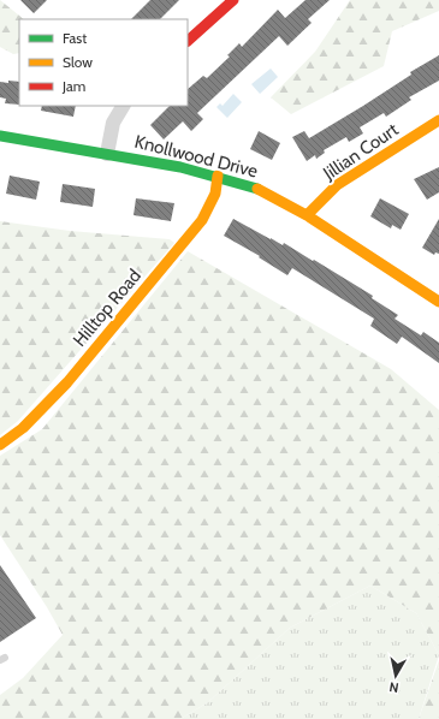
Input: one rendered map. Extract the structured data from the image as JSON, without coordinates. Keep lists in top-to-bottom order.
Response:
{
  "streets": {
    "street": ["Jillian Court", "Knollwood Drive", "Hilltop Road"]
  },
  "crossings": [
    ["Jillian Court", "Knollwood Drive"],
    ["Knollwood Drive", "Hilltop Road"]
  ],
  "legend": ["Fast", "Slow", "Jam"],
  "north": "bottom"
}
